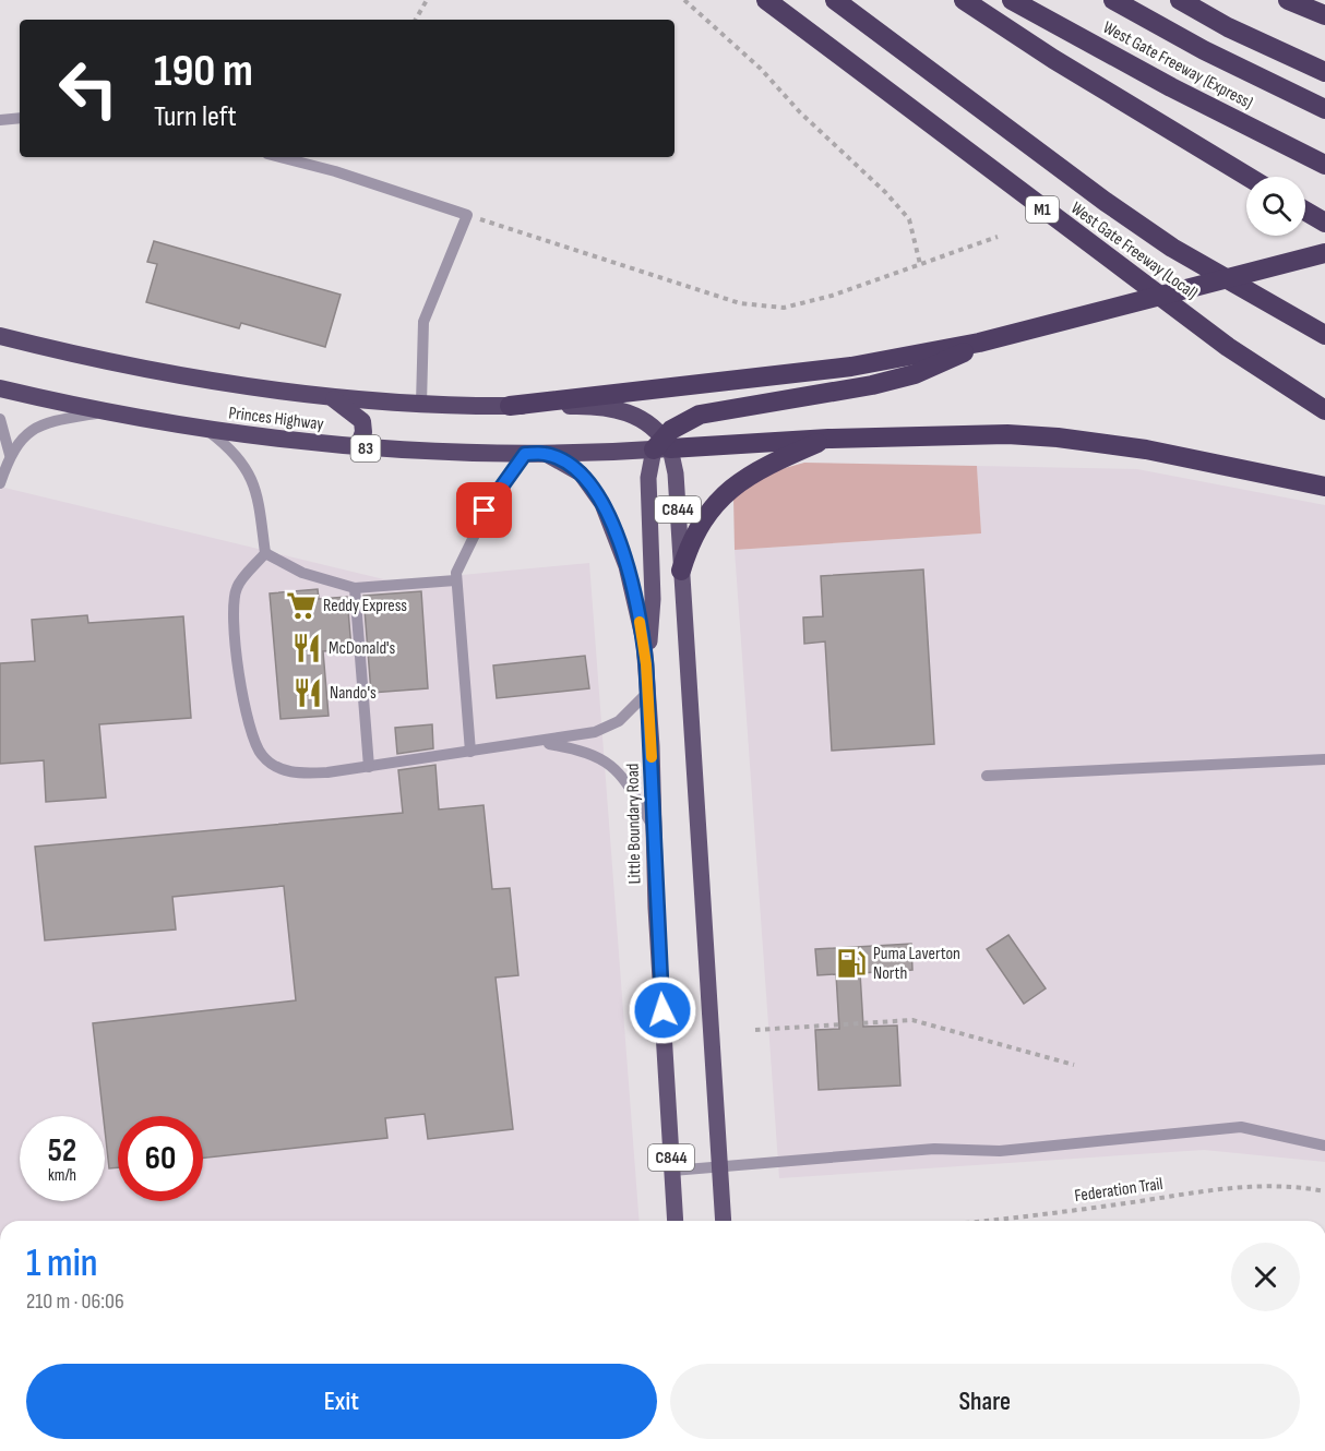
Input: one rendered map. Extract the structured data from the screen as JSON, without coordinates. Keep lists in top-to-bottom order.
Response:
{
  "streets": {
    "highway": [
      "West Gate Freeway (Express)",
      "M1",
      "West Gate Freeway (Local)",
      "Princes Highway",
      "83"
    ],
    "main road": ["C844", "Little Boundary Road"],
    "path": ["Federation Trail"]
  },
  "crossings": [
    ["Princes Highway", "C844"],
    ["Princes Highway", "Little Boundary Road"],
    ["C844", "Little Boundary Road"]
  ],
  "places": {
    "supermarket": ["Reddy Express"],
    "restaurant": ["McDonald's", "Nando's"],
    "fuel station": ["Puma Laverton North"]
  },
  "page": {
    "turn": ["190 m", "Turn left"],
    "speed": "52 km/h",
    "limit": "60",
    "heading": ["1 min", "210 m · 06:06"],
    "buttons": ["Exit", "Share"]
  }
}
